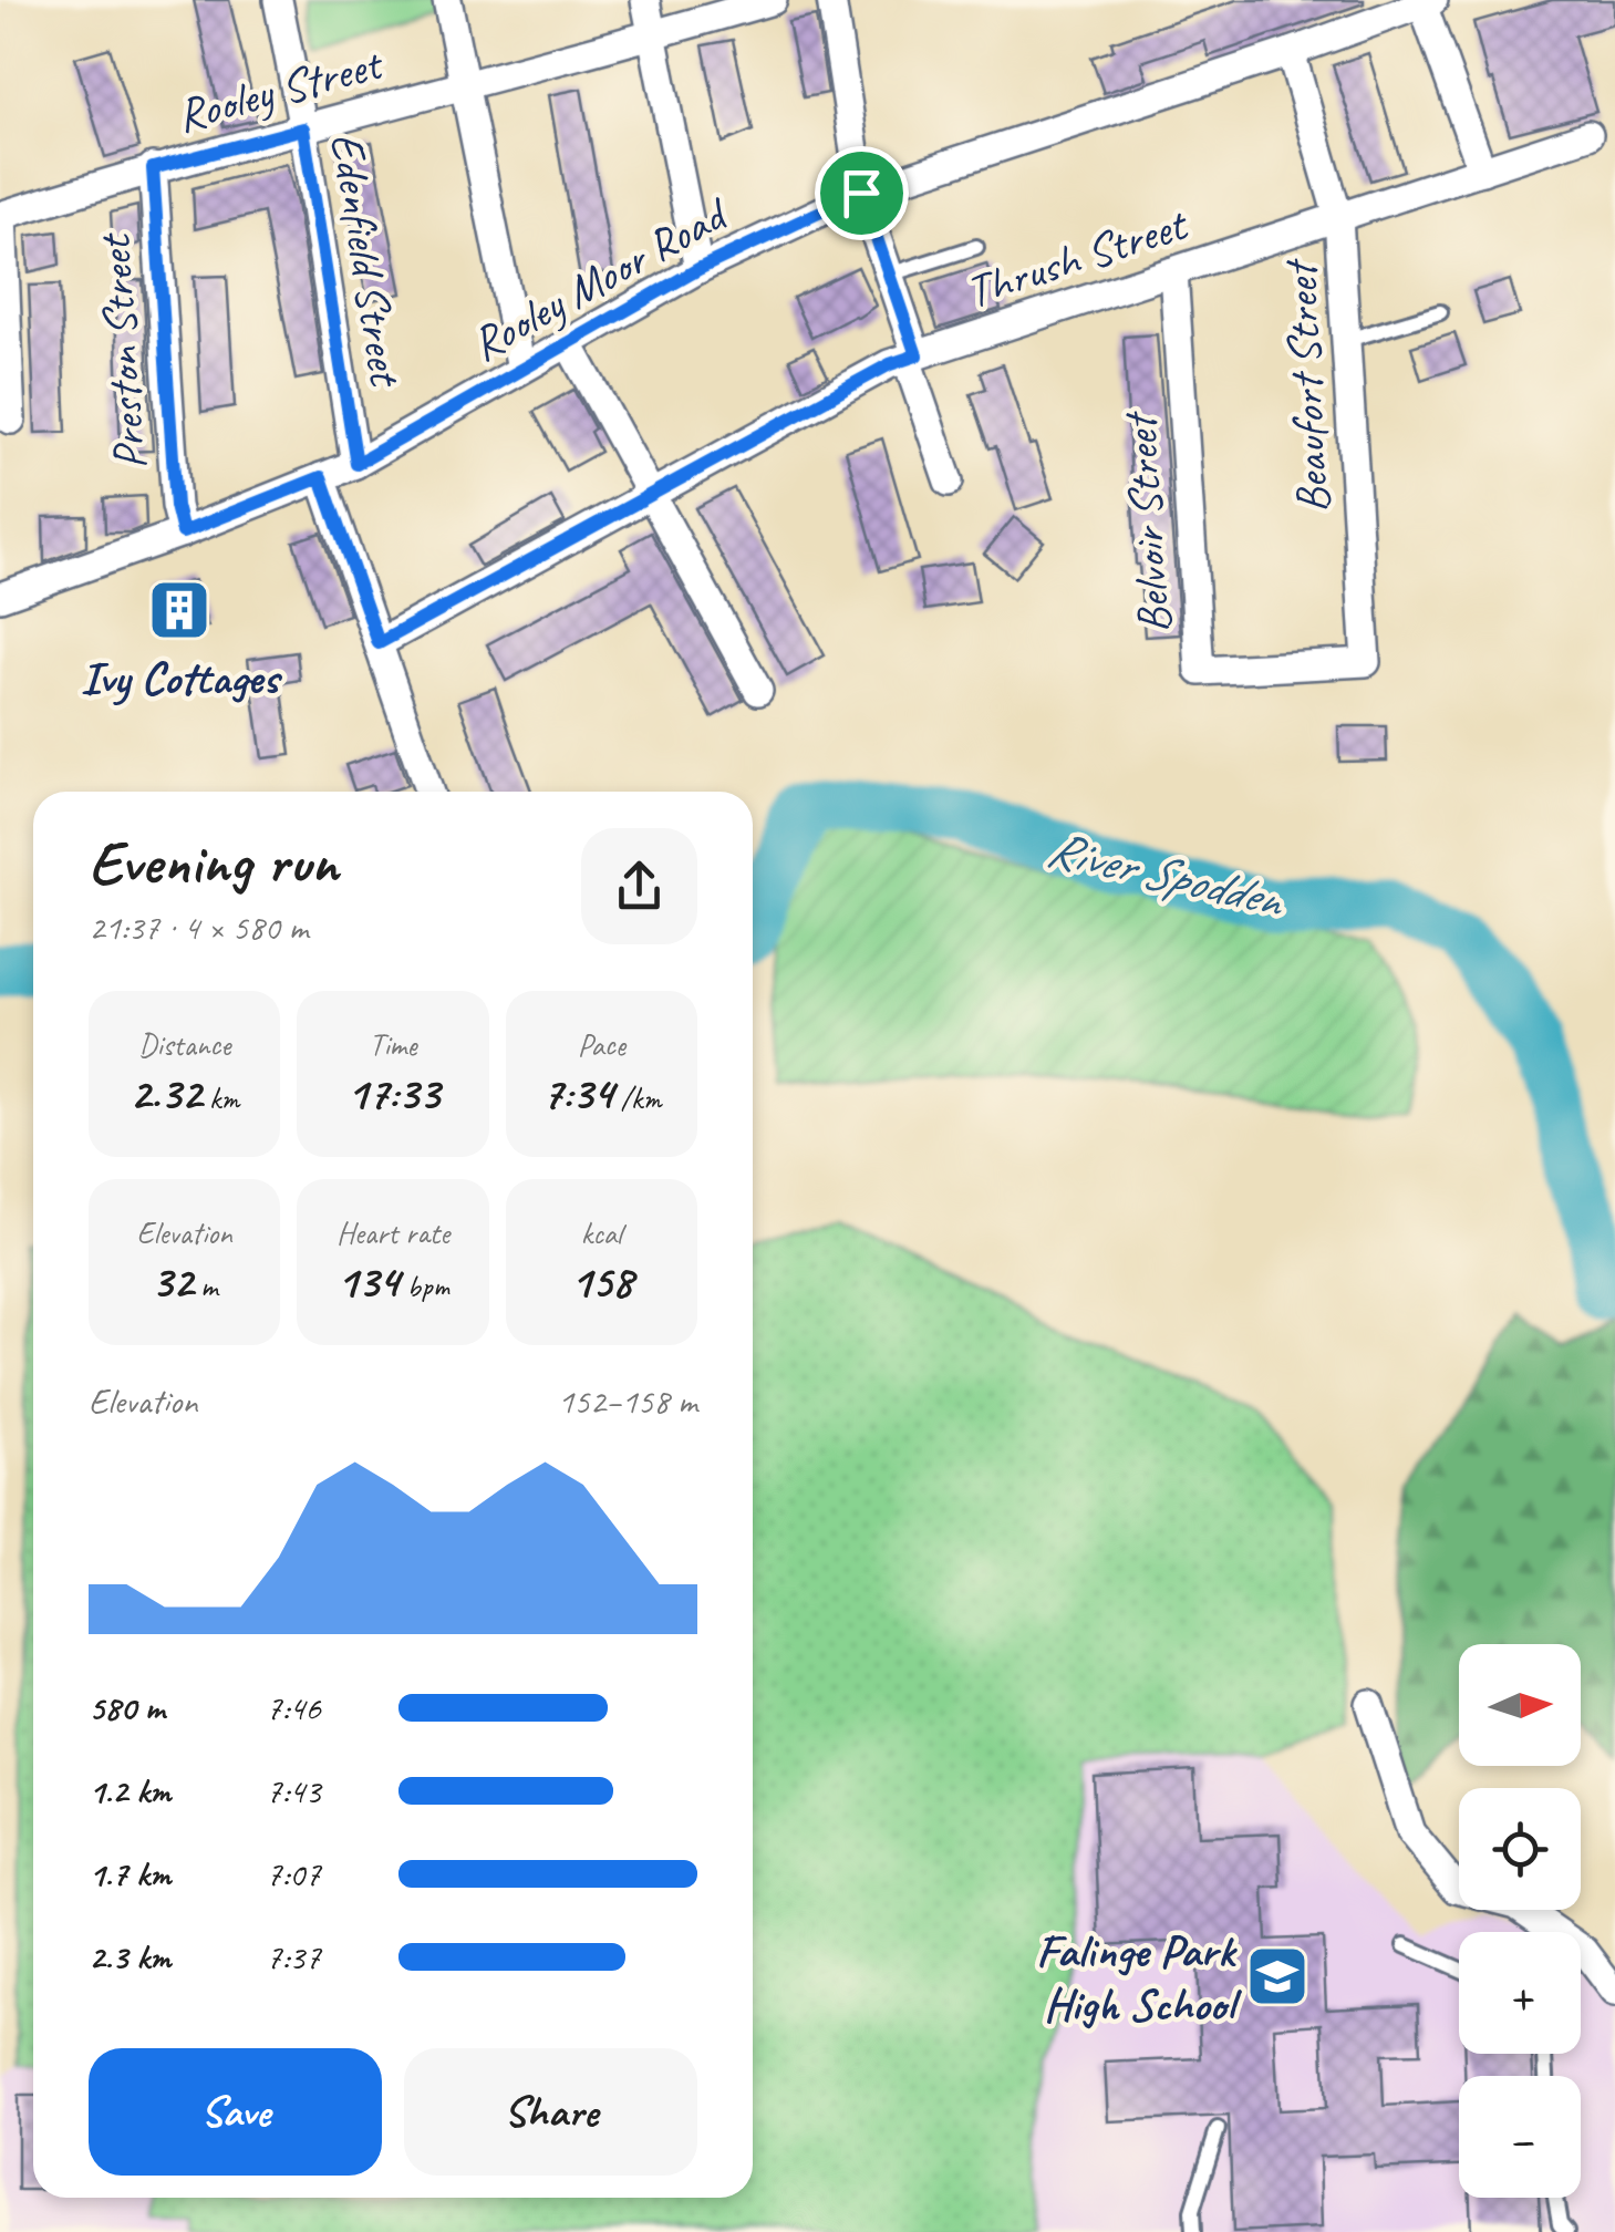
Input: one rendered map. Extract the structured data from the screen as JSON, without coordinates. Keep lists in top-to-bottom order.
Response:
{
  "streets": {
    "street": [
      "Rooley Street",
      "Thrush Street",
      "Edenfield Street",
      "Rooley Moor Road",
      "Preston Street",
      "Beaufort Street",
      "Belvoir Street"
    ]
  },
  "crossings": [
    ["Rooley Street", "Edenfield Street"],
    ["Rooley Street", "Preston Street"],
    ["Thrush Street", "Beaufort Street"],
    ["Thrush Street", "Belvoir Street"],
    ["Edenfield Street", "Rooley Moor Road"],
    ["Rooley Moor Road", "Preston Street"],
    ["Rooley Moor Road", "Beaufort Street"],
    ["Beaufort Street", "Belvoir Street"]
  ],
  "water": ["River Spodden"],
  "places": {
    "building": ["Ivy Cottages"],
    "school or university": ["Falinge Park High School"]
  },
  "north": "right",
  "page": {
    "heading": ["Evening run", "21:37 · 4 × 580 m"],
    "stats": [
      ["Distance", "2.32 km"],
      ["Time", "17:33"],
      ["Pace", "7:34 /km"],
      ["Elevation", "32 m"],
      ["Heart rate", "134 bpm"],
      ["kcal", "158"]
    ],
    "chart": ["Elevation", "152–158 m"],
    "map_buttons": ["+", "−"],
    "list": [
      {
        "name": "580 m",
        "note": "7:46"
      },
      {
        "name": "1.2 km",
        "note": "7:43"
      },
      {
        "name": "1.7 km",
        "note": "7:07"
      },
      {
        "name": "2.3 km",
        "note": "7:37"
      }
    ],
    "buttons": ["Save", "Share"]
  }
}
